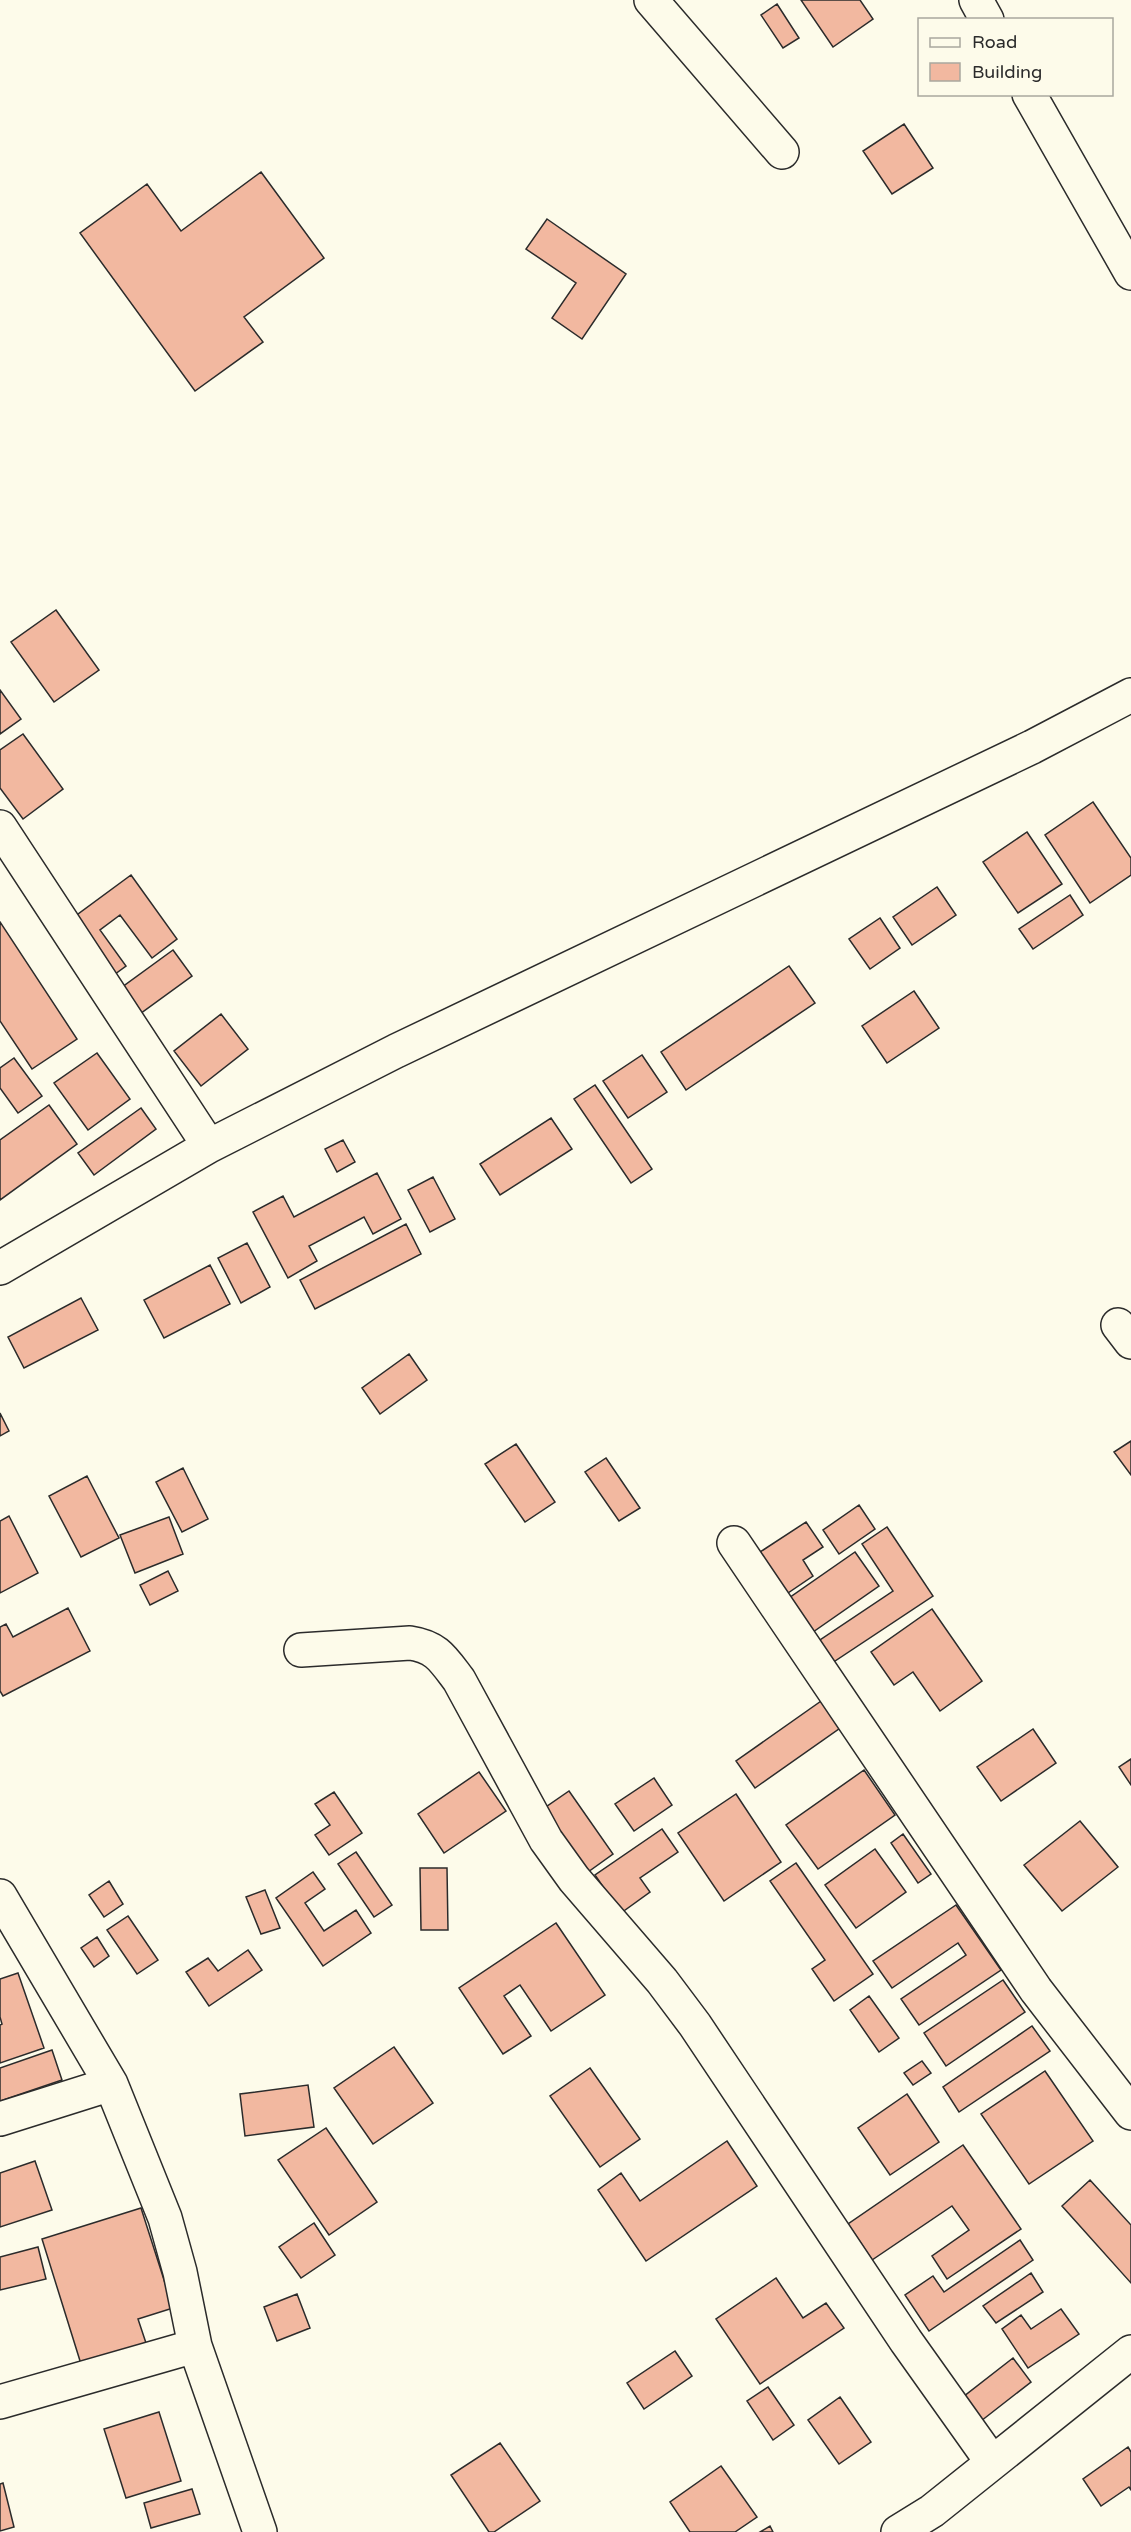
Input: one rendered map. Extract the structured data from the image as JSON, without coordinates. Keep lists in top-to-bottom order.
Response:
{
  "legend": ["Road", "Building"]
}
